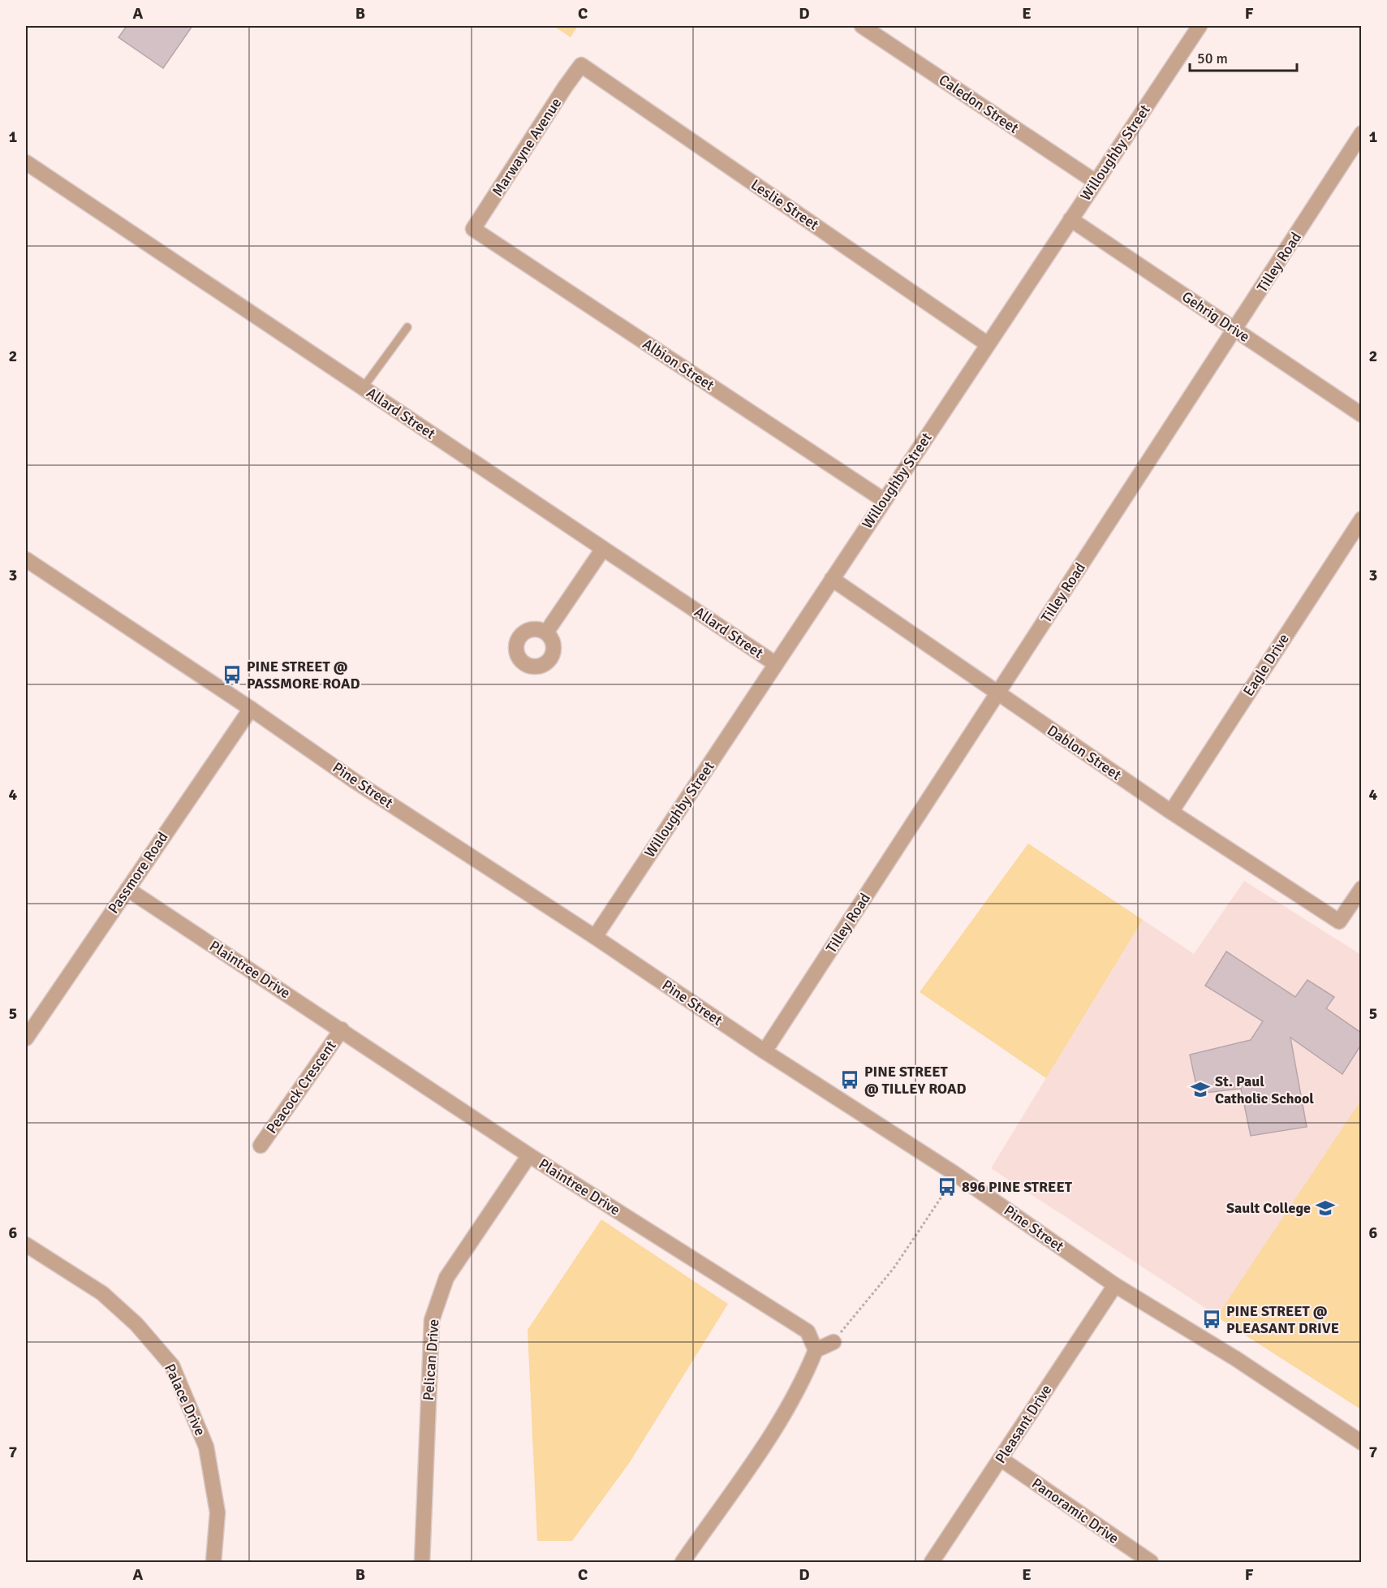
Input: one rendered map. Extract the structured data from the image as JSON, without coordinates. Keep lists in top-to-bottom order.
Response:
{
  "streets": {
    "street": [
      "Caledon Street",
      "Marwayne Avenue",
      "Willoughby Street",
      "Leslie Street",
      "Tilley Road",
      "Gehrig Drive",
      "Albion Street",
      "Allard Street",
      "Eagle Drive",
      "Dablon Street",
      "Pine Street",
      "Passmore Road",
      "Plaintree Drive",
      "Peacock Crescent",
      "Pelican Drive",
      "Palace Drive",
      "Pleasant Drive",
      "Panoramic Drive"
    ]
  },
  "crossings": [
    ["Caledon Street", "Willoughby Street"],
    ["Marwayne Avenue", "Leslie Street"],
    ["Marwayne Avenue", "Albion Street"],
    ["Willoughby Street", "Leslie Street"],
    ["Willoughby Street", "Gehrig Drive"],
    ["Willoughby Street", "Albion Street"],
    ["Willoughby Street", "Allard Street"],
    ["Willoughby Street", "Dablon Street"],
    ["Willoughby Street", "Pine Street"],
    ["Tilley Road", "Gehrig Drive"],
    ["Tilley Road", "Dablon Street"],
    ["Tilley Road", "Pine Street"],
    ["Eagle Drive", "Dablon Street"],
    ["Pine Street", "Passmore Road"],
    ["Pine Street", "Pleasant Drive"],
    ["Passmore Road", "Plaintree Drive"],
    ["Plaintree Drive", "Peacock Crescent"],
    ["Plaintree Drive", "Pelican Drive"],
    ["Pleasant Drive", "Panoramic Drive"]
  ],
  "places": {
    "bus stop": [
      "PINE STREET @ PASSMORE ROAD",
      "PINE STREET @ TILLEY ROAD",
      "896 PINE STREET",
      "PINE STREET @ PLEASANT DRIVE"
    ],
    "school or university": ["St. Paul Catholic School", "Sault College"]
  },
  "scale_bar": "50 m",
  "grid": {
    "columns": [
      "A",
      "B",
      "C",
      "D",
      "E",
      "F"
    ],
    "rows": [
      "1",
      "2",
      "3",
      "4",
      "5",
      "6",
      "7"
    ]
  }
}
